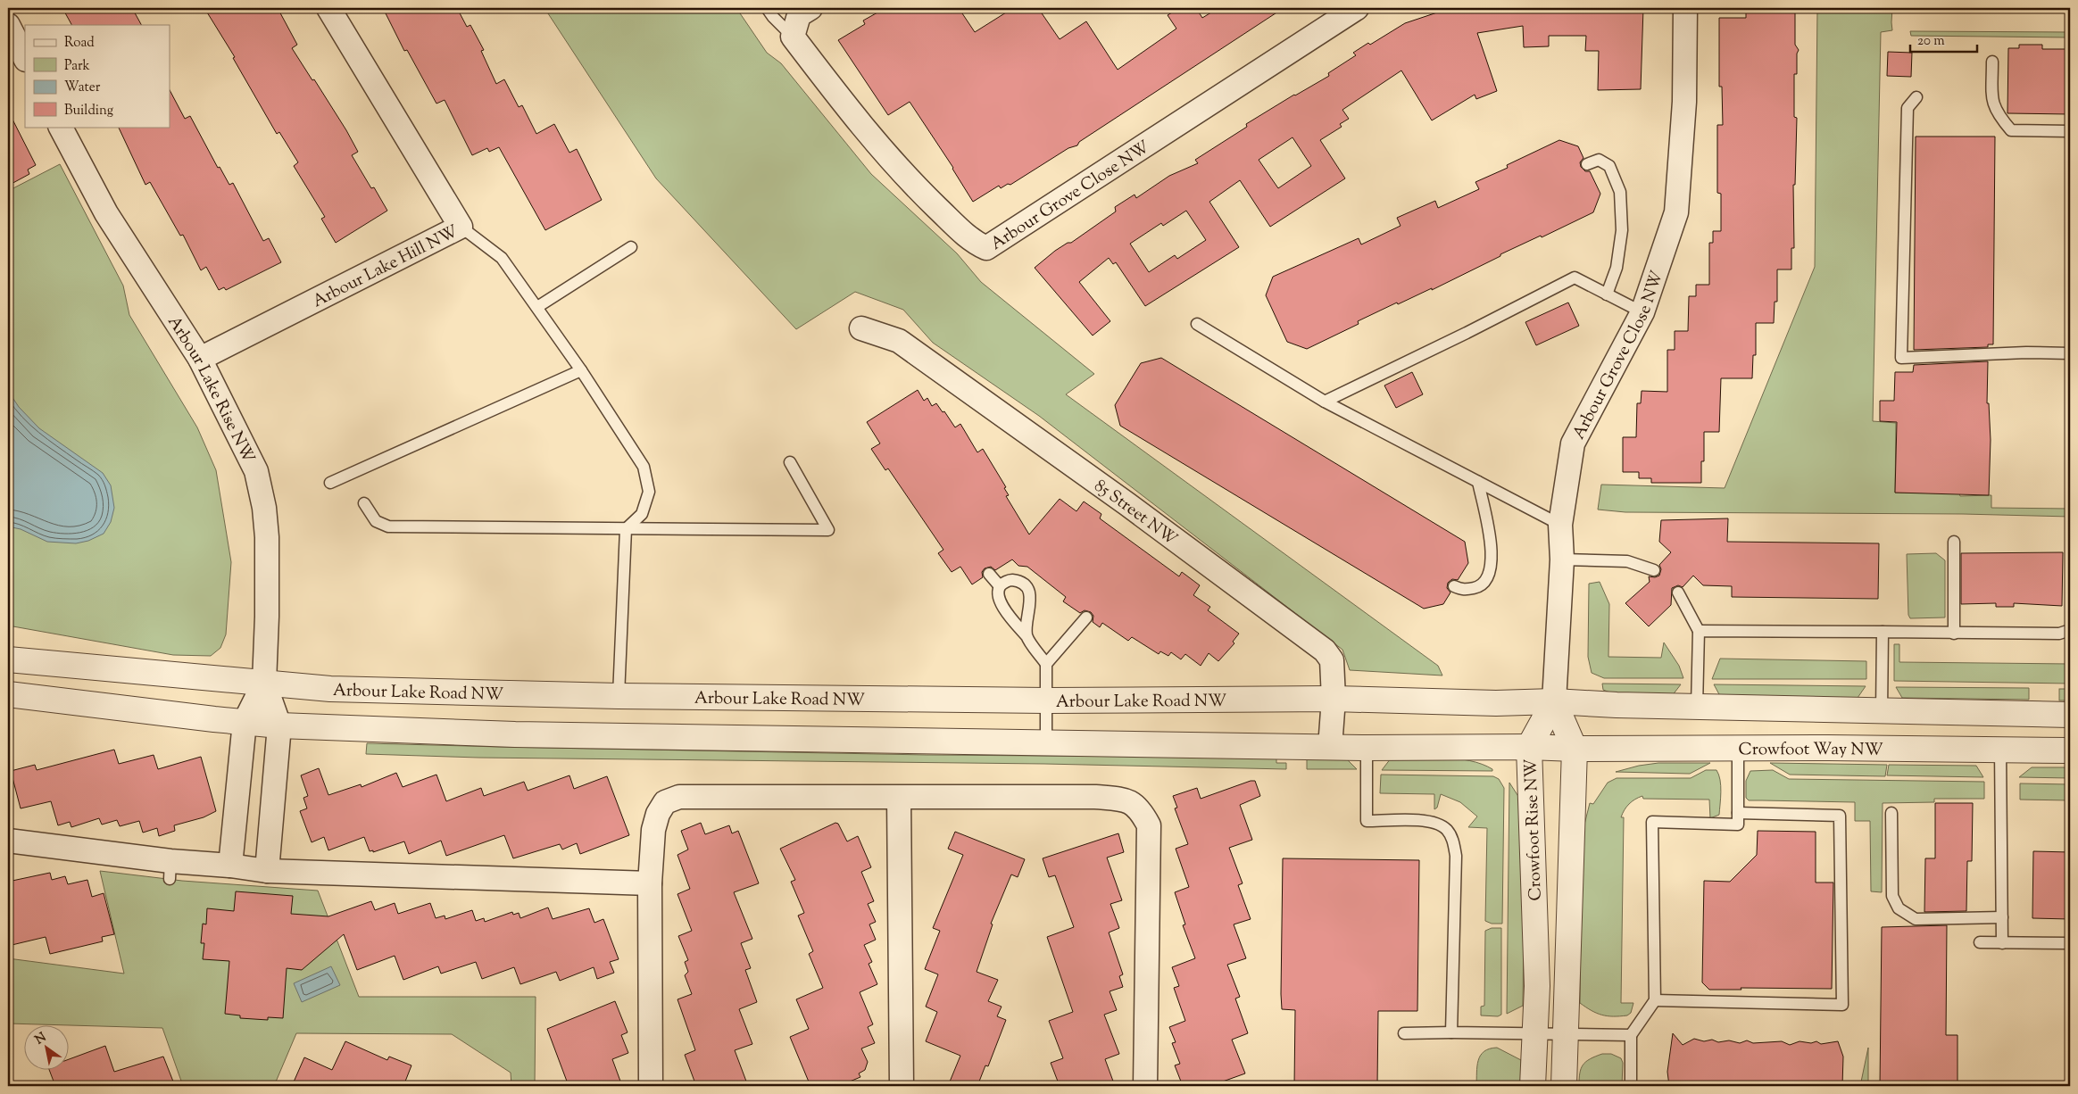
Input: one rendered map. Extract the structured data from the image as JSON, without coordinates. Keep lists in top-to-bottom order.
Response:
{
  "streets": {
    "street": [
      "Arbour Grove Close NW",
      "Arbour Lake Hill NW",
      "Arbour Lake Rise NW",
      "85 Street NW",
      "Arbour Lake Road NW",
      "Crowfoot Way NW",
      "Crowfoot Rise NW"
    ]
  },
  "crossings": [
    ["Arbour Grove Close NW", "Arbour Lake Road NW"],
    ["Arbour Grove Close NW", "Crowfoot Rise NW"],
    ["Arbour Lake Hill NW", "Arbour Lake Rise NW"],
    ["Arbour Lake Rise NW", "Arbour Lake Road NW"],
    ["85 Street NW", "Arbour Lake Road NW"],
    ["Arbour Lake Road NW", "Crowfoot Rise NW"],
    ["Crowfoot Way NW", "Crowfoot Rise NW"]
  ],
  "legend": [
    "Road",
    "Park",
    "Water",
    "Building"
  ],
  "scale_bar": "20 m",
  "north": "top left"
}
